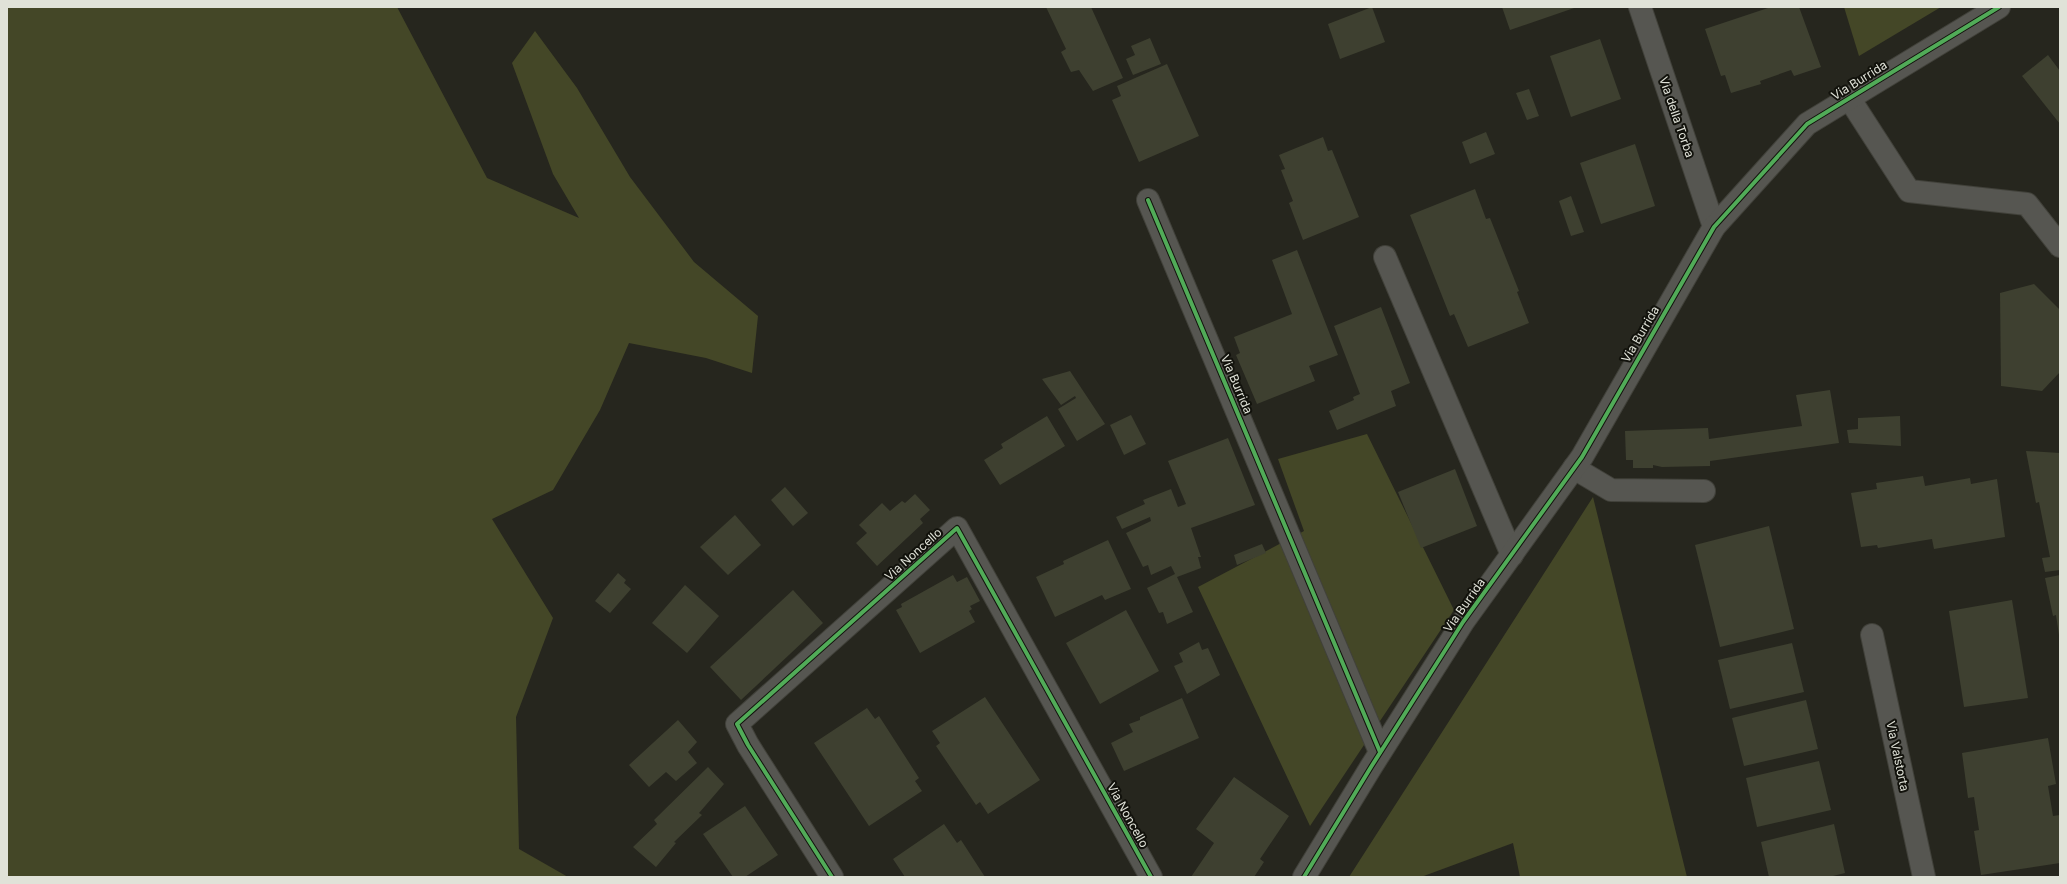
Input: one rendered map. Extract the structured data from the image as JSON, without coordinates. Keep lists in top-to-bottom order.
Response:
{
  "streets": {
    "street": [
      "Via Burrida",
      "Via della Torba",
      "Via Noncello",
      "Via Valstorta"
    ]
  },
  "crossings": [
    ["Via Burrida", "Via della Torba"]
  ]
}
